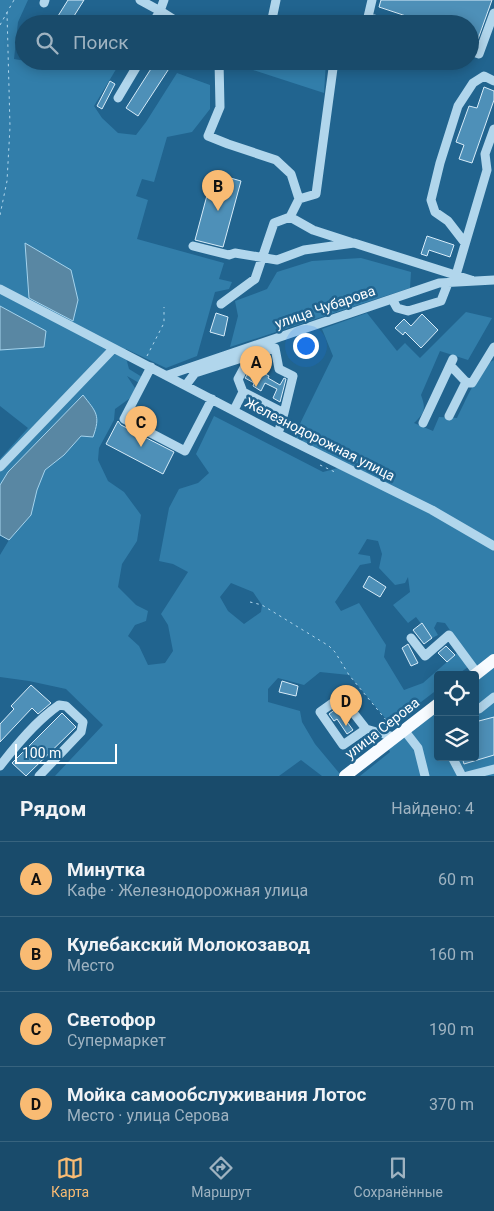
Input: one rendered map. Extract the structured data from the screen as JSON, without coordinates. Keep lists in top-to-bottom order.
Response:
{
  "streets": {
    "main road": ["улица Серова"],
    "street": ["улица Чубарова", "Железнодорожная улица"]
  },
  "crossings": [
    ["улица Чубарова", "Железнодорожная улица"]
  ],
  "scale_bar": "100 m",
  "page": {
    "search": "Поиск",
    "pins": [
      "B",
      "A",
      "C",
      "D"
    ],
    "scale": "100 m",
    "heading": ["Рядом", "Найдено: 4"],
    "list": [
      {
        "mark": "A",
        "name": "Минутка",
        "note": "Кафе · Железнодорожная улица",
        "value": "60 m"
      },
      {
        "mark": "B",
        "name": "Кулебакский Молокозавод",
        "note": "Место",
        "value": "160 m"
      },
      {
        "mark": "C",
        "name": "Светофор",
        "note": "Супермаркет",
        "value": "190 m"
      },
      {
        "mark": "D",
        "name": "Мойка самообслуживания Лотос",
        "note": "Место · улица Серова",
        "value": "370 m"
      }
    ],
    "nav": ["Карта", "Маршрут", "Сохранённые"]
  }
}
